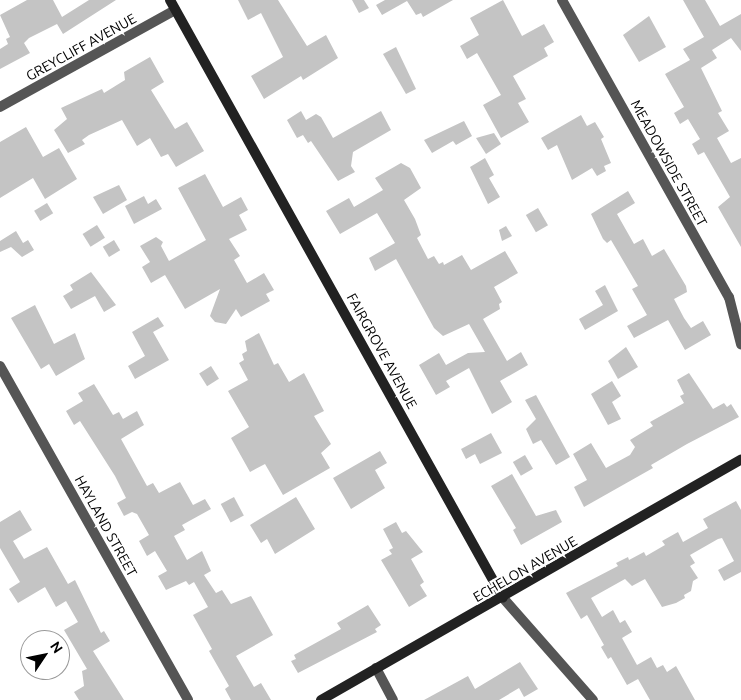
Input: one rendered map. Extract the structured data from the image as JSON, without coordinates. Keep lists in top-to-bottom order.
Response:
{
  "streets": {
    "street": [
      "GREYCLIFF AVENUE",
      "MEADOWSIDE STREET",
      "FAIRGROVE AVENUE",
      "HAYLAND STREET",
      "ECHELON AVENUE"
    ]
  },
  "crossings": [
    ["GREYCLIFF AVENUE", "FAIRGROVE AVENUE"],
    ["FAIRGROVE AVENUE", "ECHELON AVENUE"]
  ],
  "north": "top right"
}
